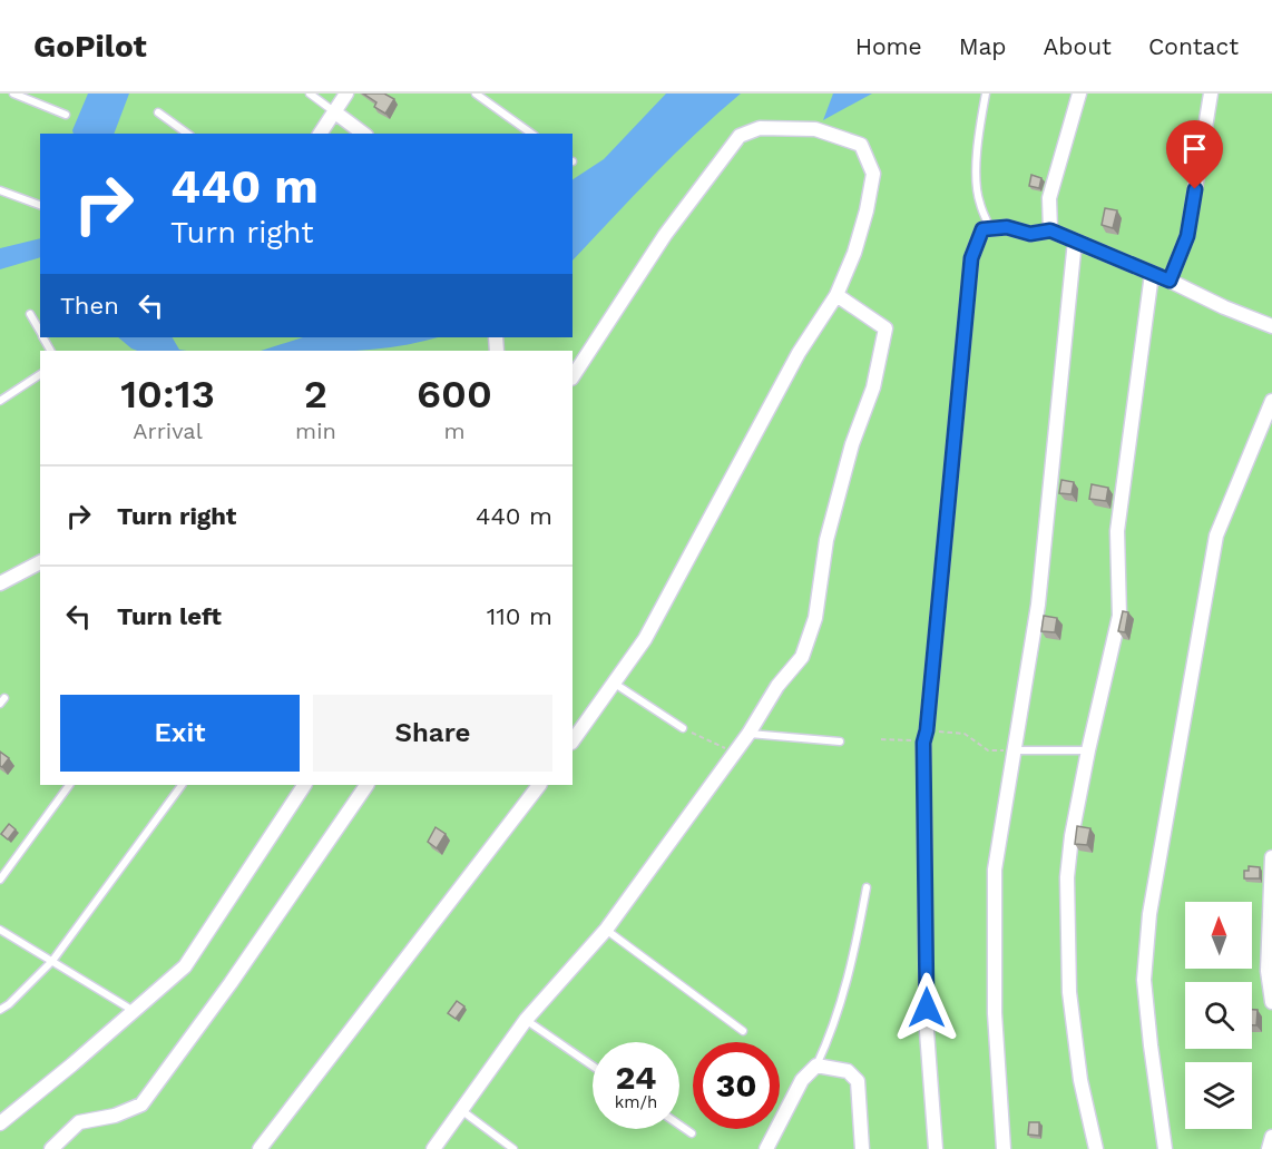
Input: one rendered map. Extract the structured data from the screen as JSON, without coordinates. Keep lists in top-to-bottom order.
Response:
{
  "north": "top",
  "page": {
    "header": "GoPilot",
    "nav": [
      "Home",
      "Map",
      "About",
      "Contact"
    ],
    "turn": ["440 m", "Turn right"],
    "then": "Then",
    "eta": [
      "10:13",
      "Arrival",
      "2",
      "min",
      "600",
      "m"
    ],
    "list": [
      {
        "name": "Turn right",
        "value": "440 m"
      },
      {
        "name": "Turn left",
        "value": "110 m"
      }
    ],
    "buttons": ["Exit", "Share"],
    "speed": "24 km/h",
    "limit": "30"
  }
}
